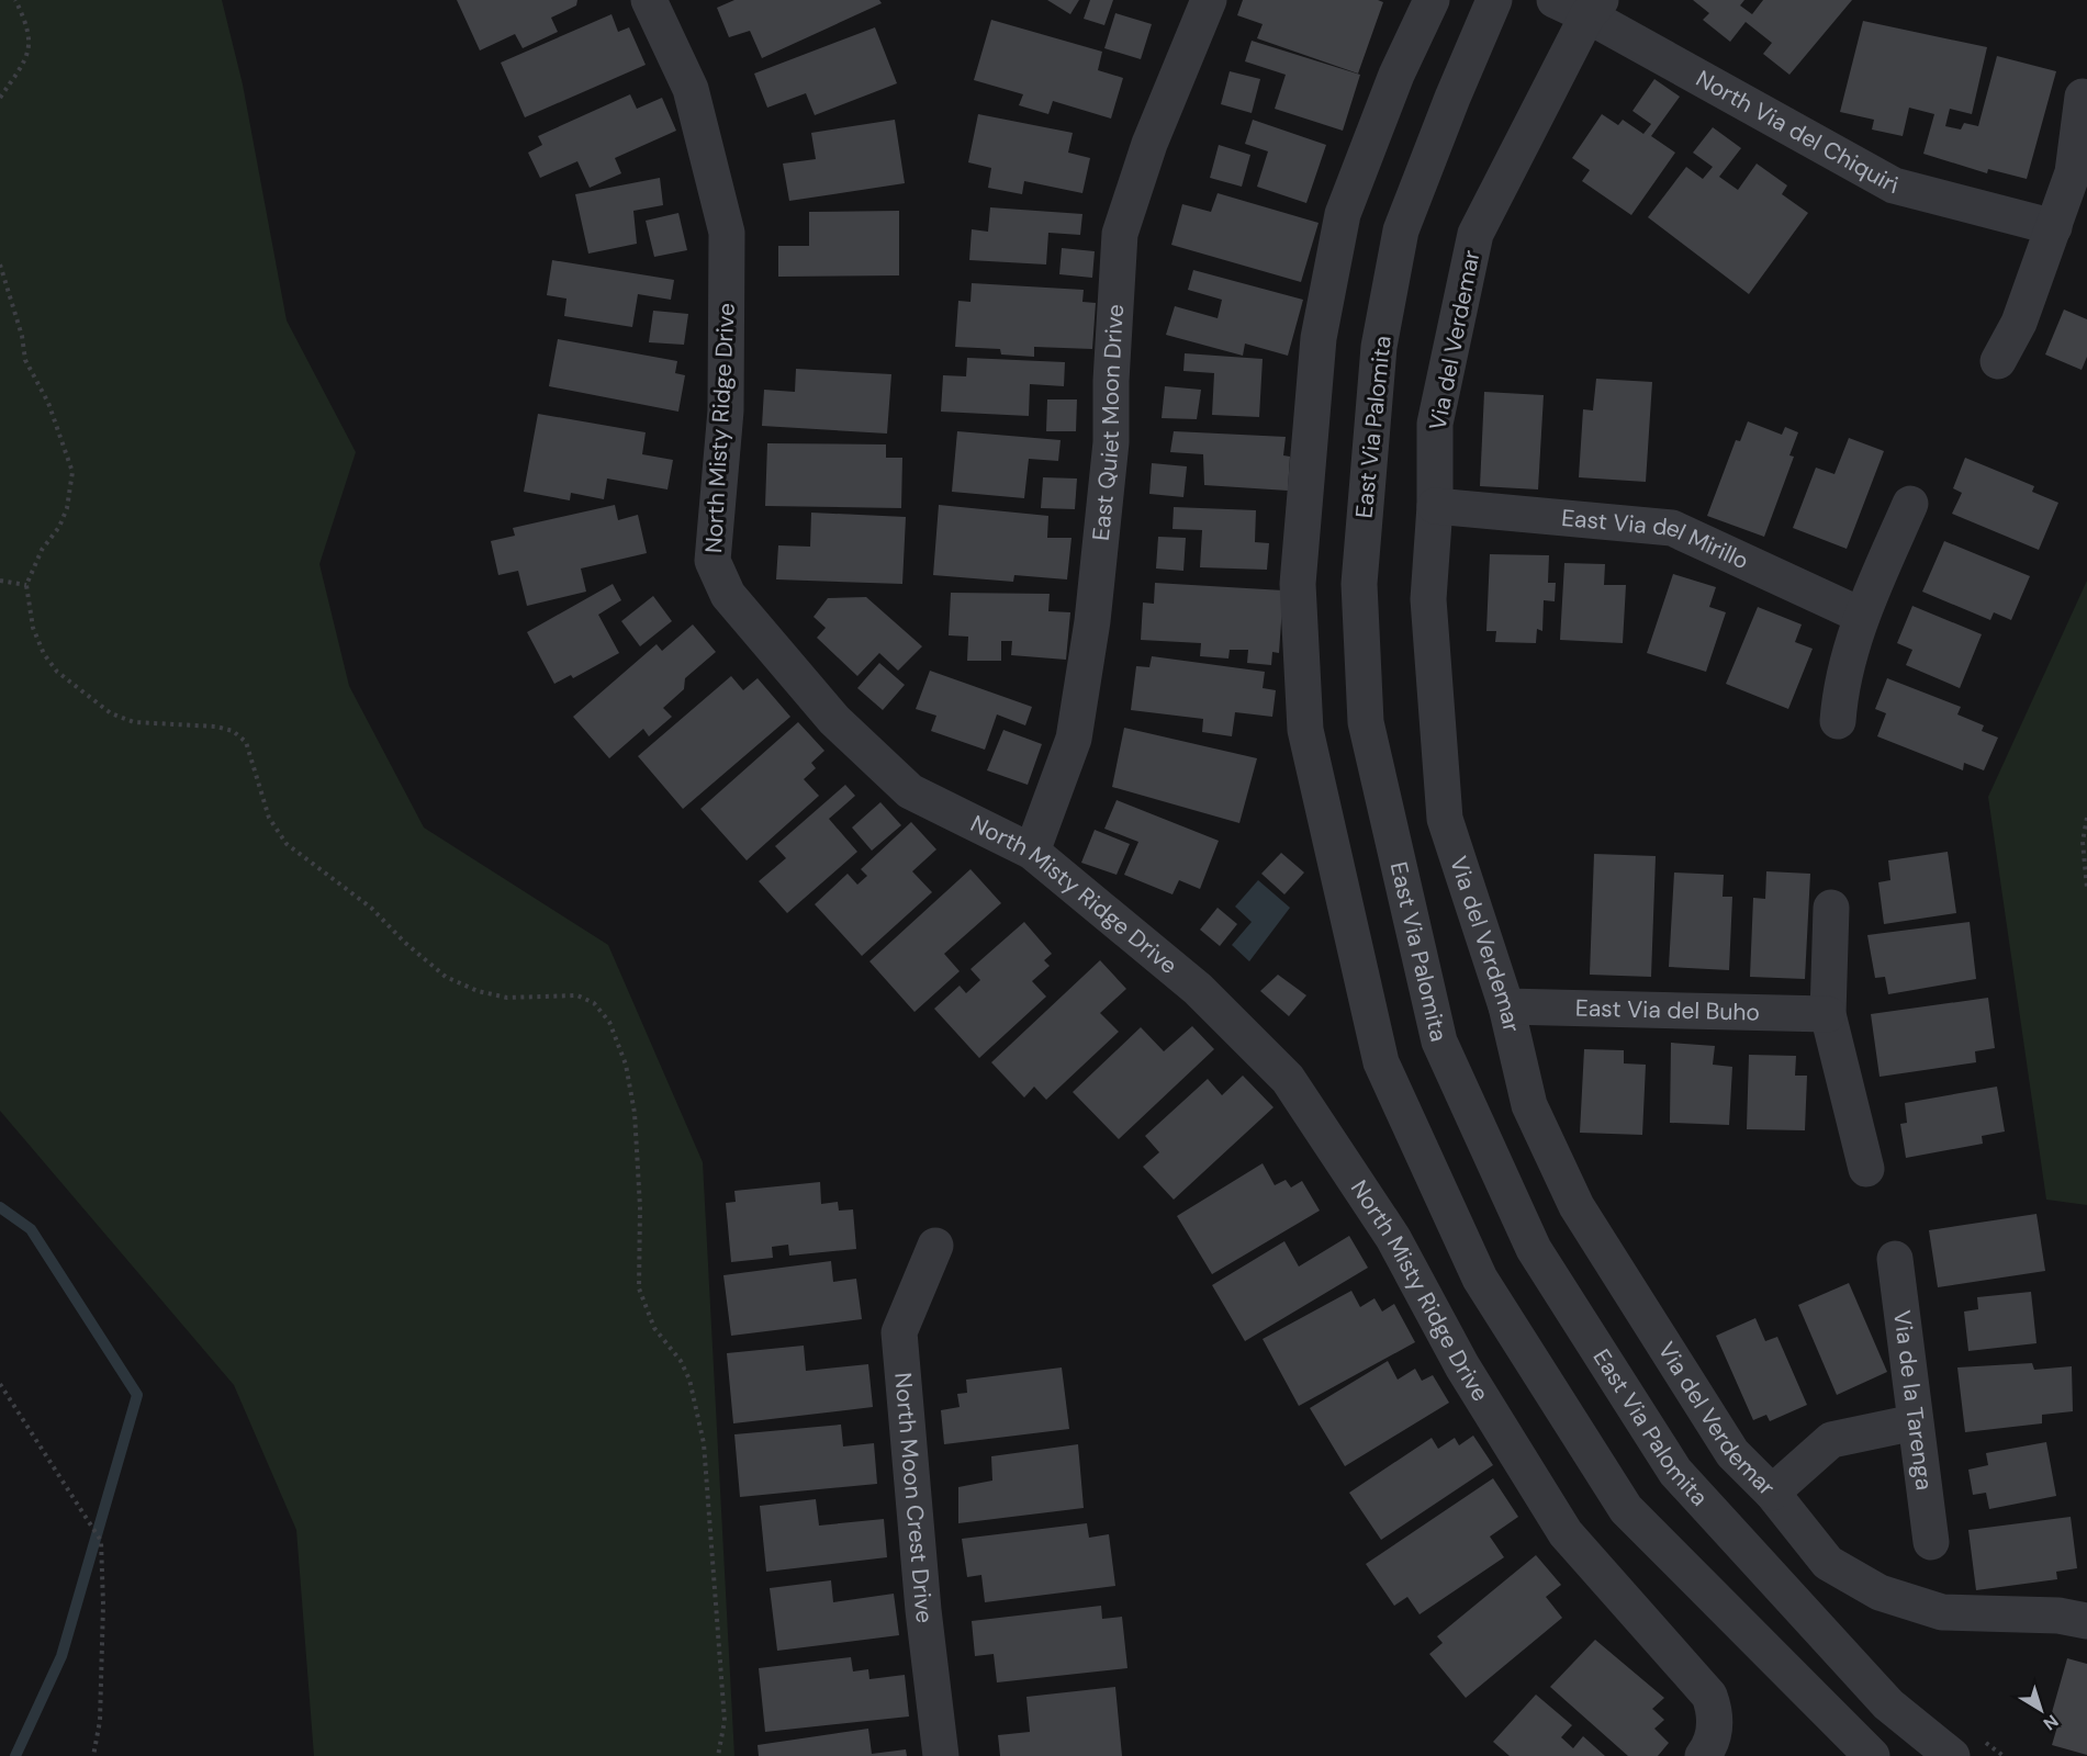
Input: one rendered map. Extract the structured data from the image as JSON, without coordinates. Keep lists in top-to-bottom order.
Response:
{
  "streets": {
    "street": [
      "North Via del Chiquiri",
      "Via del Verdemar",
      "East Quiet Moon Drive",
      "East Via Palomita",
      "North Misty Ridge Drive",
      "East Via del Mirillo",
      "East Via del Buho",
      "Via de la Tarenga",
      "North Moon Crest Drive"
    ]
  },
  "crossings": [
    ["North Via del Chiquiri", "Via del Verdemar"],
    ["Via del Verdemar", "East Via del Mirillo"],
    ["Via del Verdemar", "East Via del Buho"],
    ["East Quiet Moon Drive", "North Misty Ridge Drive"]
  ],
  "north": "bottom right"
}
